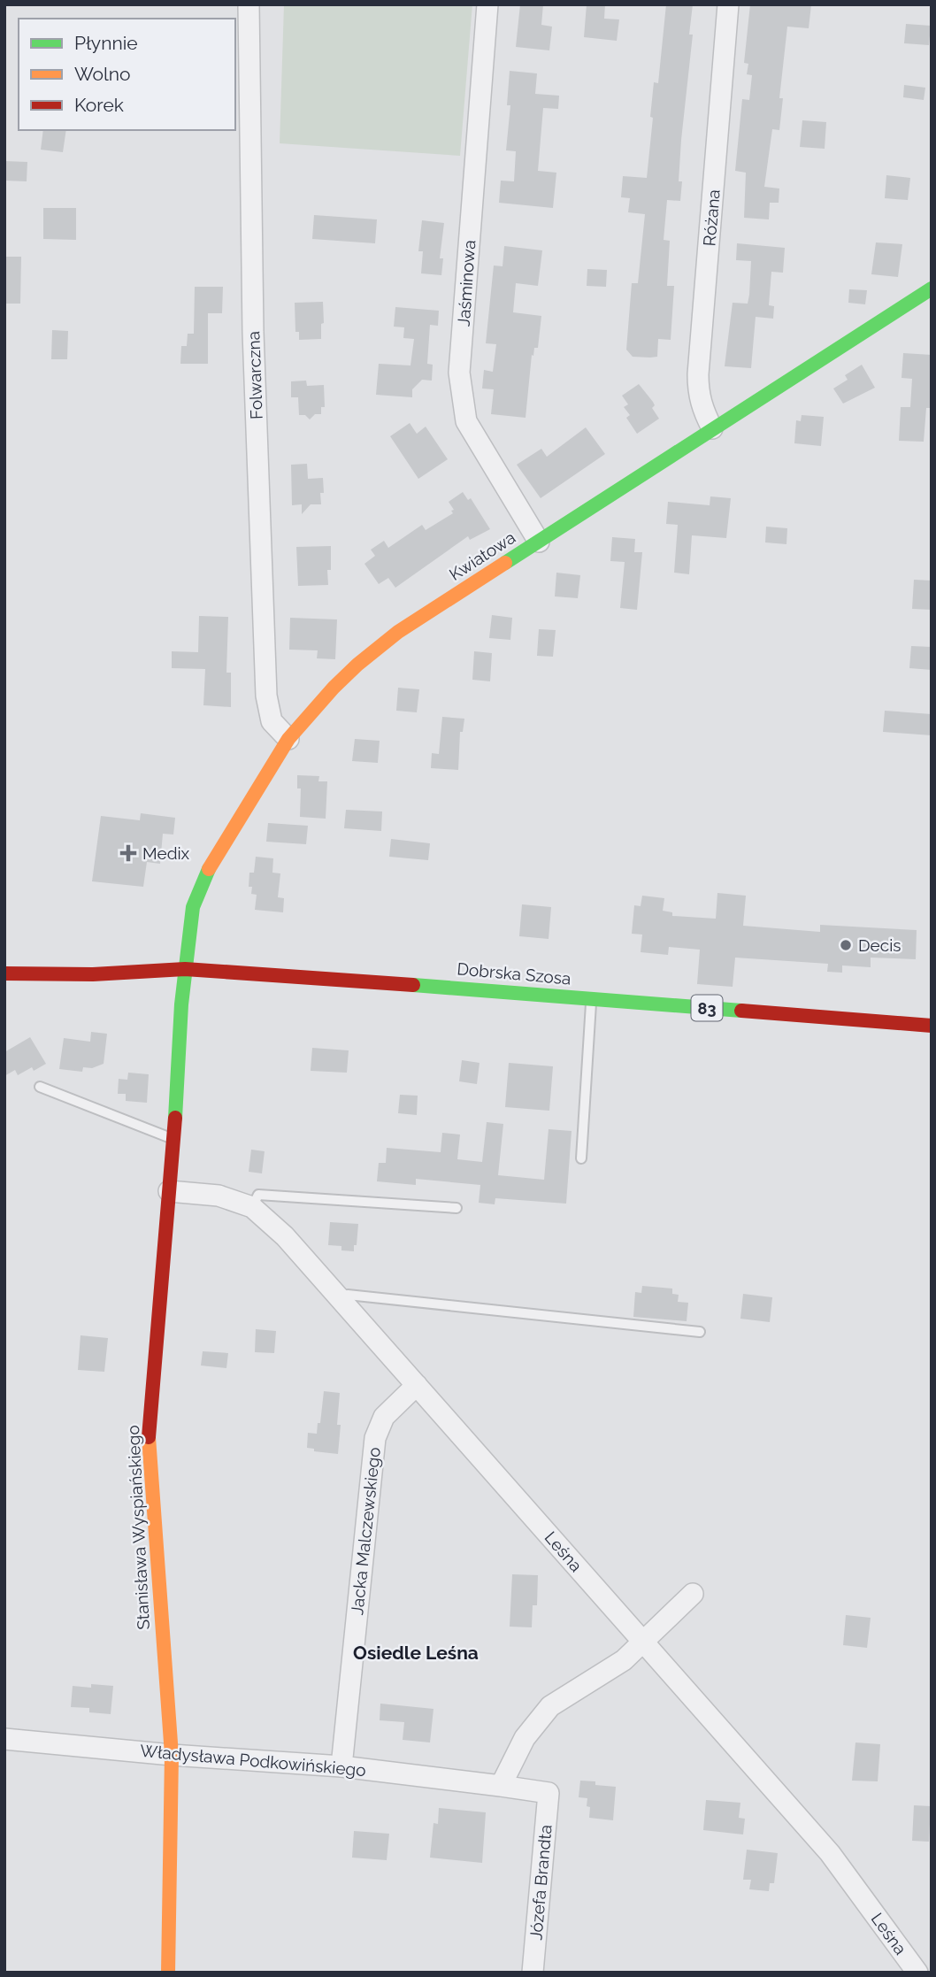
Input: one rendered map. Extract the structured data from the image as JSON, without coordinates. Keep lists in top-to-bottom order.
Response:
{
  "streets": {
    "street": [
      "Różana",
      "Jaśminowa",
      "Folwarczna",
      "Kwiatowa",
      "Dobrska Szosa",
      "83",
      "Stanisława Wyspiańskiego",
      "Jacka Malczewskiego",
      "Leśna",
      "Władysława Podkowińskiego",
      "Józefa Brandta"
    ]
  },
  "crossings": [
    ["Różana", "Kwiatowa"],
    ["Jaśminowa", "Kwiatowa"],
    ["Folwarczna", "Kwiatowa"],
    ["Kwiatowa", "Dobrska Szosa"],
    ["Kwiatowa", "Stanisława Wyspiańskiego"],
    ["Dobrska Szosa", "Stanisława Wyspiańskiego"],
    ["Stanisława Wyspiańskiego", "Leśna"],
    ["Stanisława Wyspiańskiego", "Władysława Podkowińskiego"],
    ["Jacka Malczewskiego", "Leśna"],
    ["Jacka Malczewskiego", "Władysława Podkowińskiego"],
    ["Władysława Podkowińskiego", "Józefa Brandta"]
  ],
  "districts": ["Osiedle Leśna"],
  "places": {
    "health": ["Medix"],
    "other": ["Decis"]
  },
  "legend": ["Płynnie", "Wolno", "Korek"]
}
